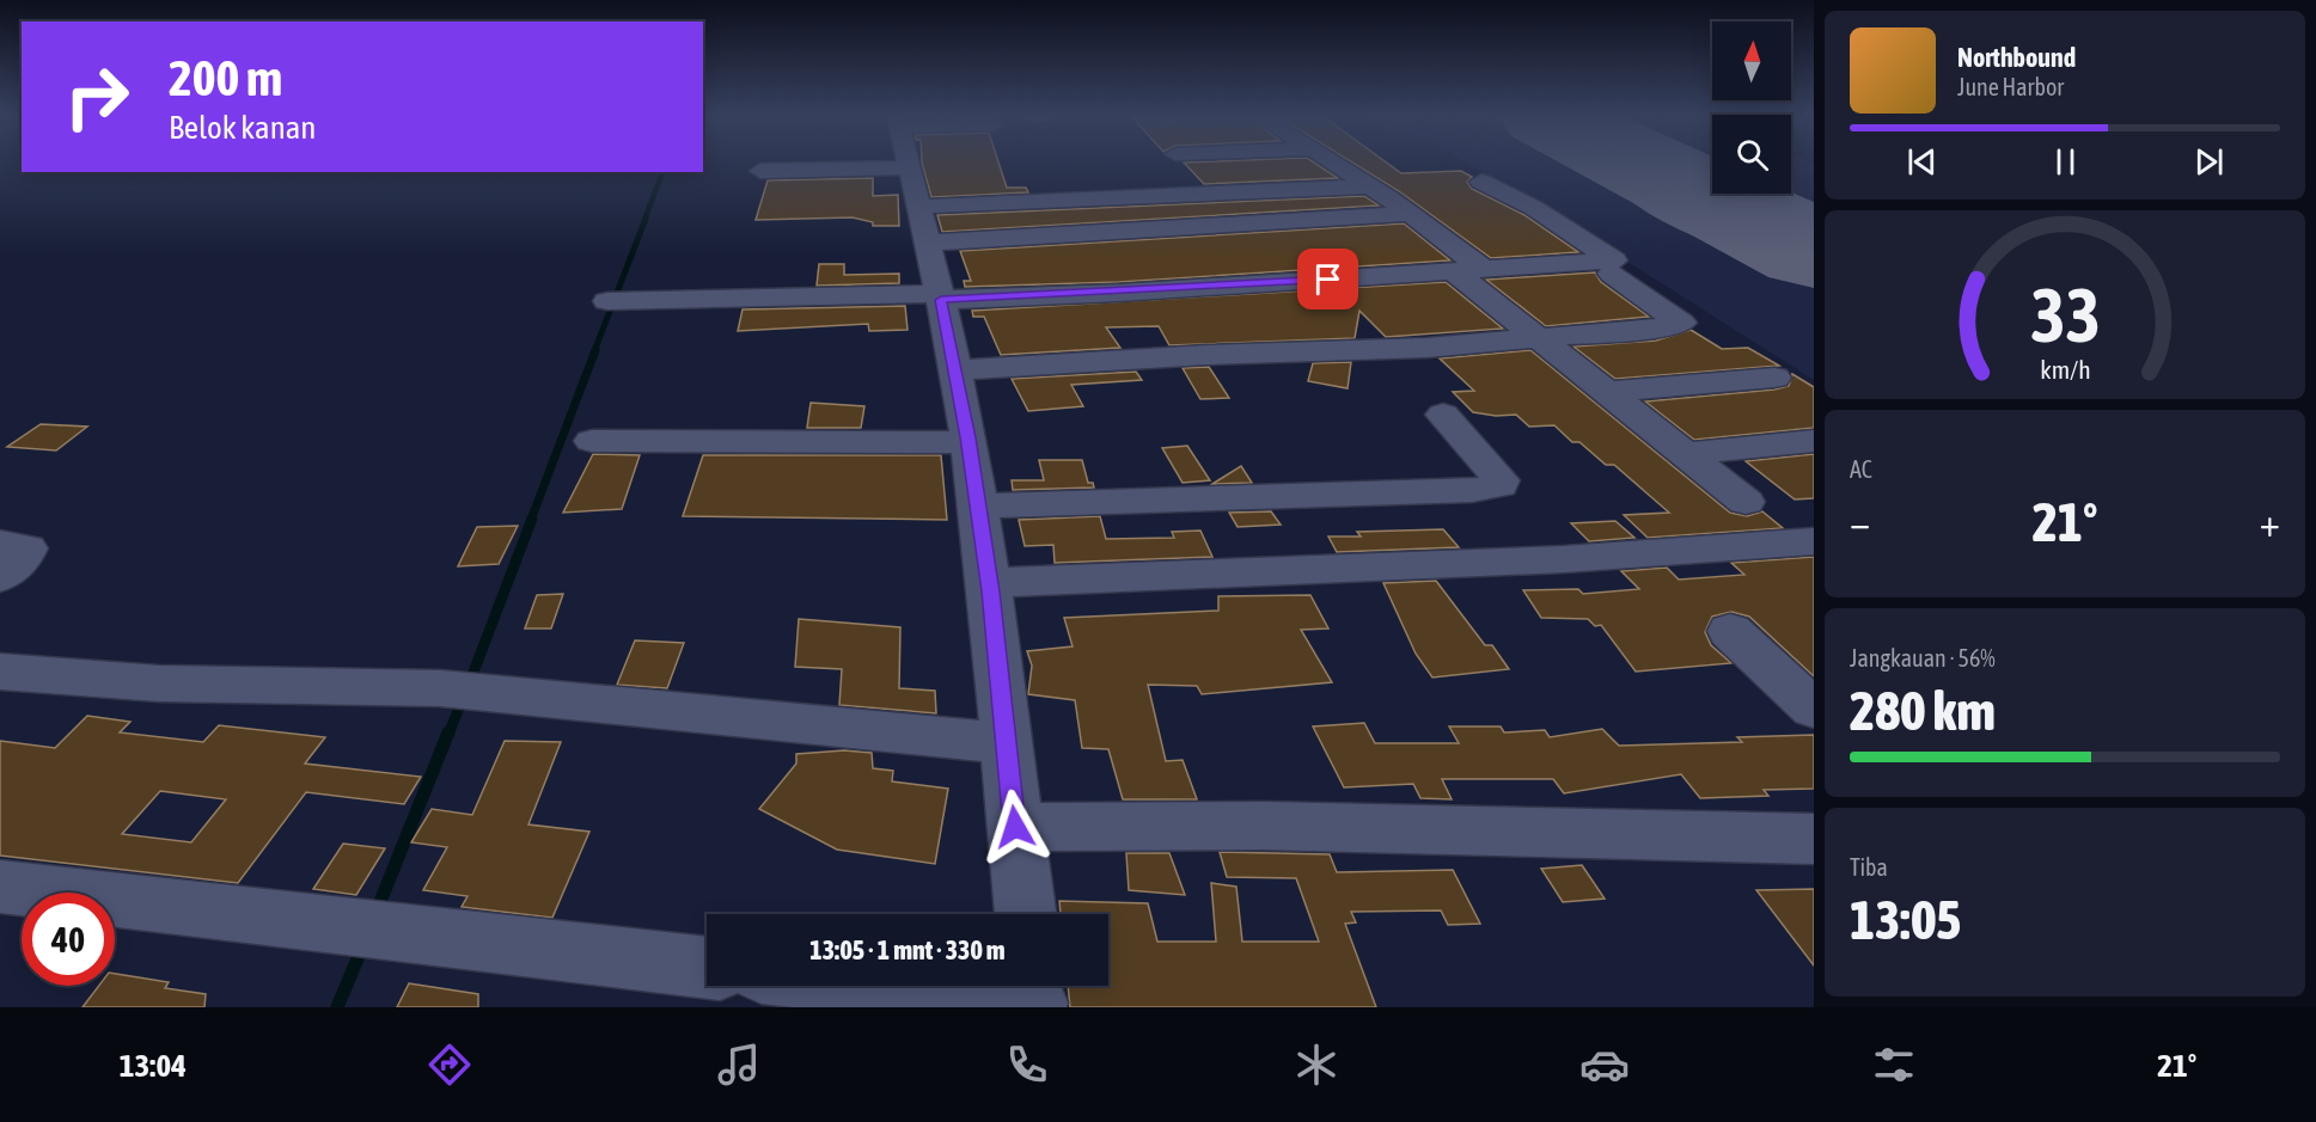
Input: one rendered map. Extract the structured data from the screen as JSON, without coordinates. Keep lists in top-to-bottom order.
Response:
{
  "north": "top",
  "page": {
    "turn": ["200 m", "Belok kanan"],
    "song": ["Northbound", "June Harbor"],
    "tile": [
      "AC",
      ["Jangkauan · 56%", "280 km"],
      ["Tiba", "13:05"]
    ],
    "heat": ["−", "21°", "+"],
    "limit": "40",
    "trip": "13:05 · 1 mnt · 330 m",
    "tabs": ["13:04", "21°"],
    "gauge": ["33", "km/h"]
  }
}
